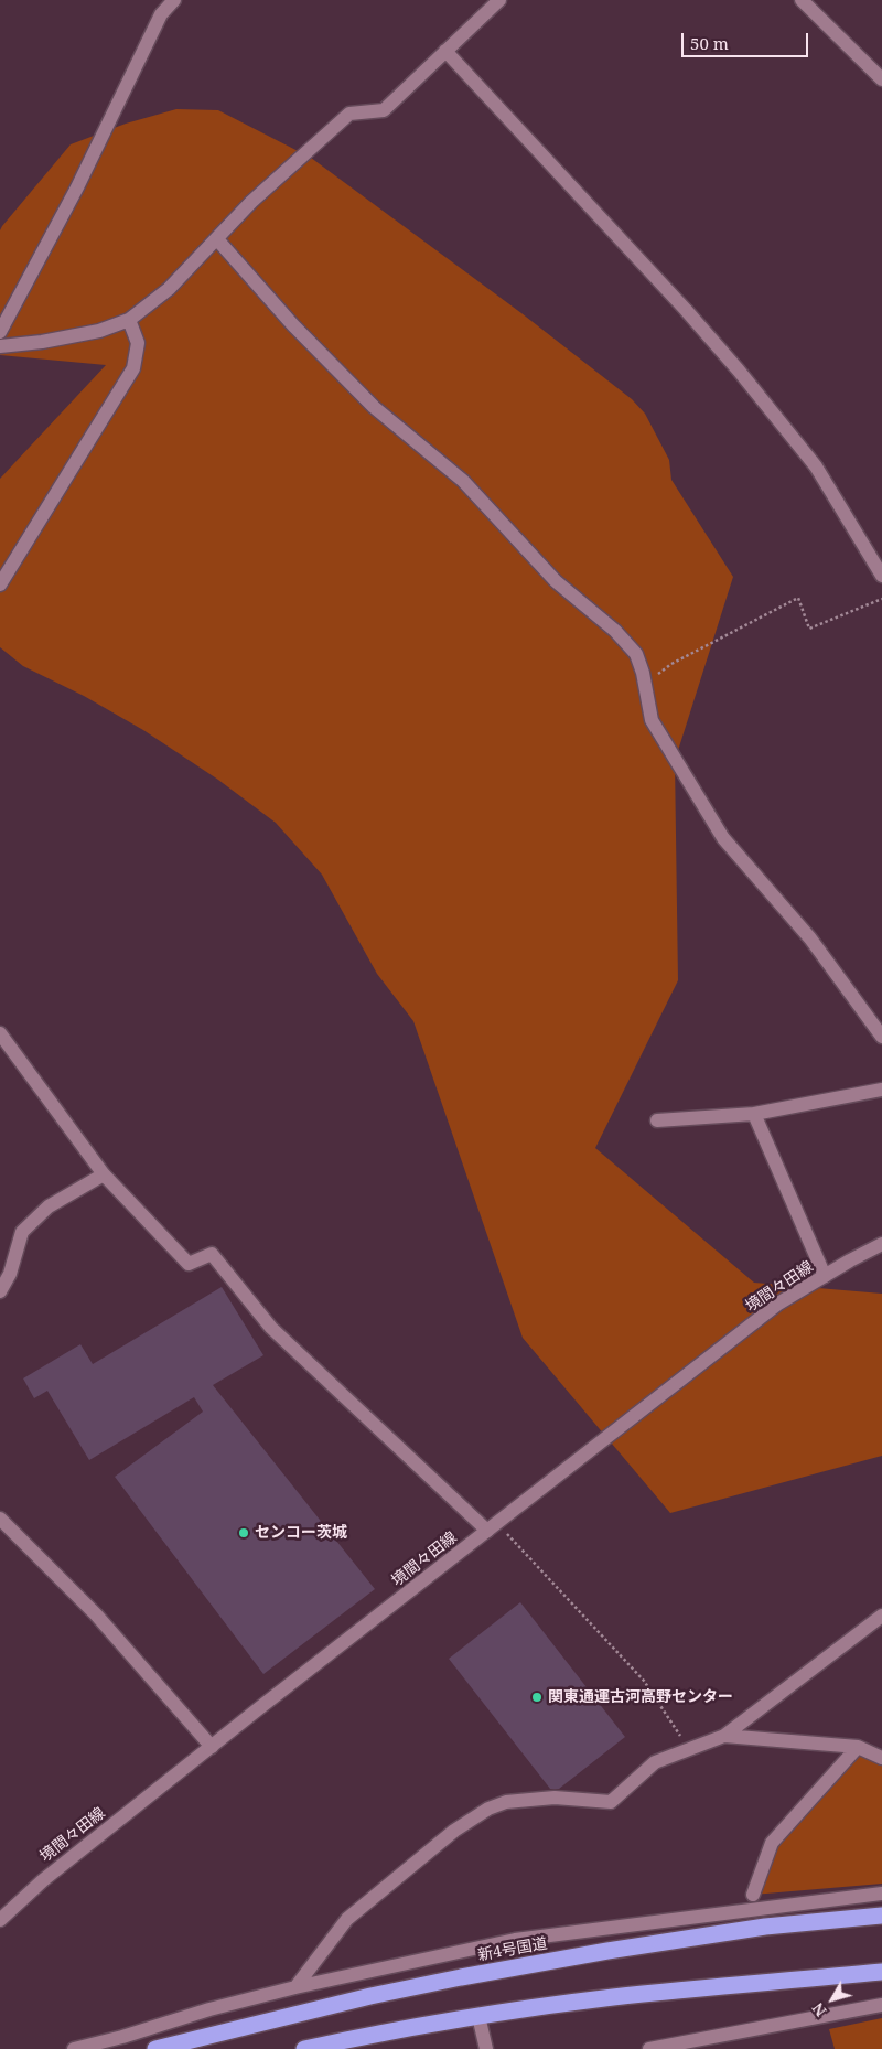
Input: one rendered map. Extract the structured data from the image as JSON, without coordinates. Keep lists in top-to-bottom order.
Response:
{
  "streets": {
    "highway": ["新4号国道"],
    "street": ["境間々田線"]
  },
  "places": ["センコー茨城", "関東通運古河高野センター"],
  "scale_bar": "50 m",
  "north": "bottom left"
}
